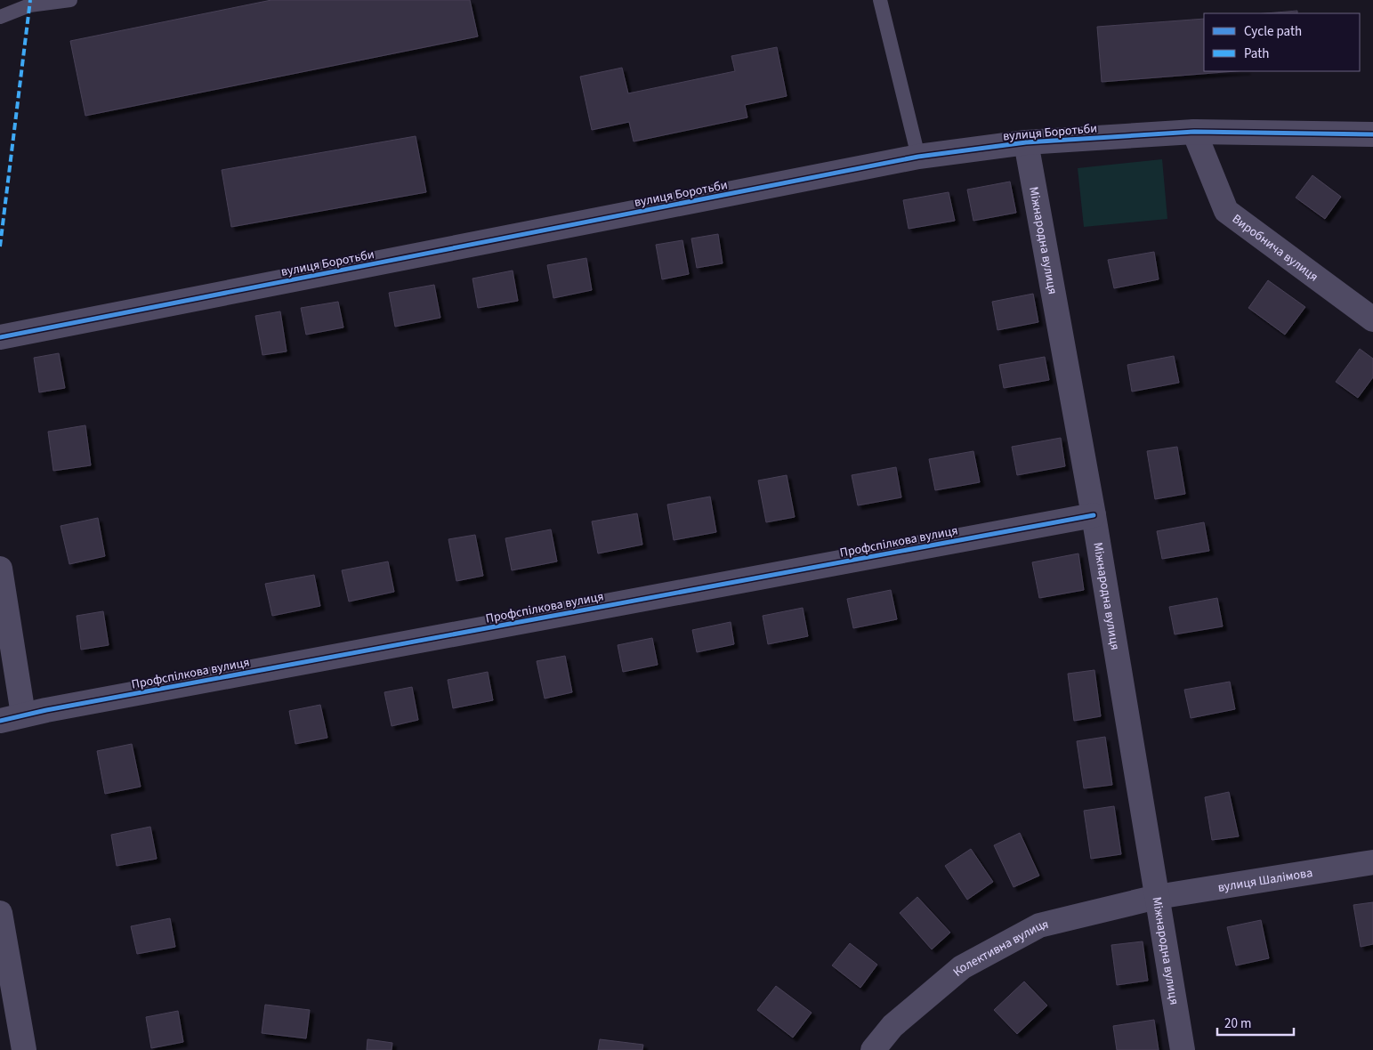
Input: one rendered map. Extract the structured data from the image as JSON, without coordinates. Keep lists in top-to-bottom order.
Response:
{
  "streets": {
    "street": [
      "вулиця Боротьби",
      "Міжнародна вулиця",
      "Виробнича вулиця",
      "Профспілкова вулиця",
      "вулиця Шалімова",
      "Колективна вулиця"
    ]
  },
  "crossings": [
    ["вулиця Боротьби", "Міжнародна вулиця"],
    ["вулиця Боротьби", "Виробнича вулиця"],
    ["Міжнародна вулиця", "Профспілкова вулиця"],
    ["Міжнародна вулиця", "вулиця Шалімова"],
    ["Міжнародна вулиця", "Колективна вулиця"],
    ["вулиця Шалімова", "Колективна вулиця"]
  ],
  "legend": ["Cycle path", "Path"],
  "scale_bar": "20 m"
}
